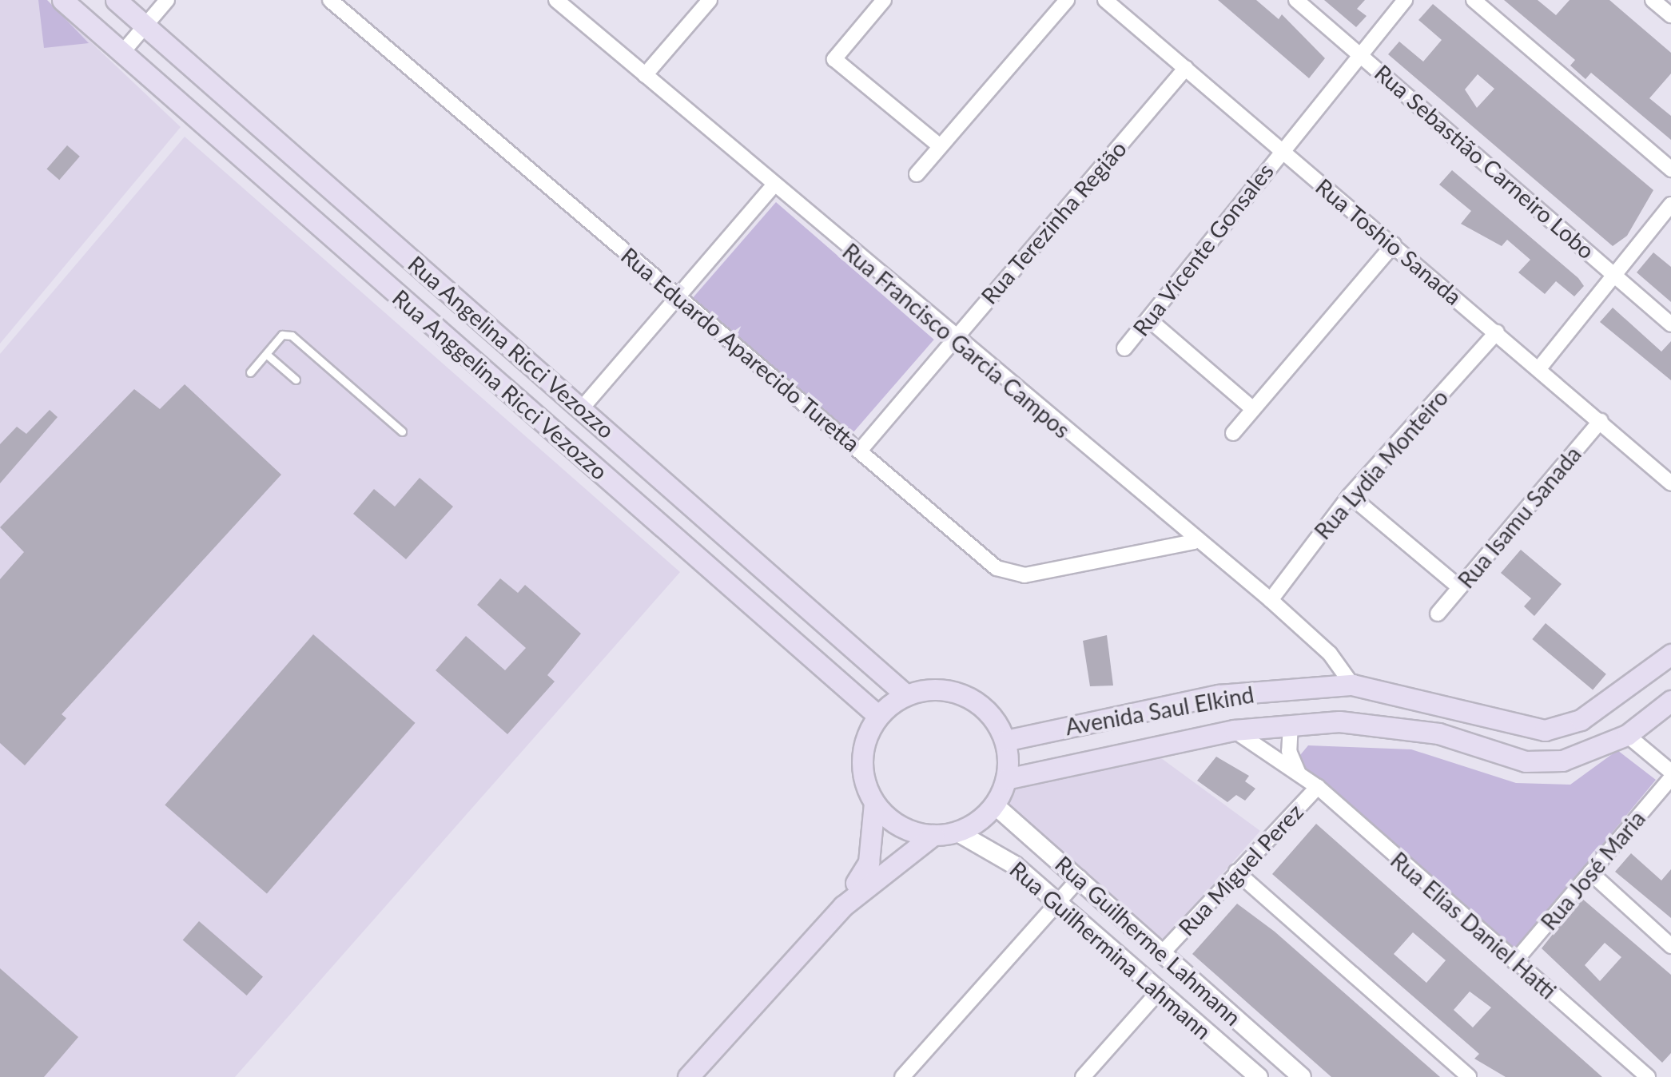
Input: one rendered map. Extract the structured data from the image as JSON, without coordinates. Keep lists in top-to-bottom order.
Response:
{
  "streets": {
    "main road": ["Rua Angelina Ricci Vezozzo", "Rua Anggelina Ricci Vezozzo", "Avenida Saul Elkind"],
    "street": [
      "Rua Sebastião Carneiro Lobo",
      "Rua Terezinha Região",
      "Rua Toshio Sanada",
      "Rua Vicente Gonsales",
      "Rua Francisco Garcia Campos",
      "Rua Eduardo Aparecido Turetta",
      "Rua Lydia Monteiro",
      "Rua Isamu Sanada",
      "Rua Miguel Perez",
      "Rua José Maria",
      "Rua Elias Daniel Hatti",
      "Rua Guilherme Lahmann",
      "Rua Guilhermina Lahmann"
    ]
  },
  "crossings": [
    ["Rua Sebastião Carneiro Lobo", "Rua Vicente Gonsales"],
    ["Rua Terezinha Região", "Rua Toshio Sanada"],
    ["Rua Terezinha Região", "Rua Francisco Garcia Campos"],
    ["Rua Terezinha Região", "Rua Eduardo Aparecido Turetta"],
    ["Rua Toshio Sanada", "Rua Vicente Gonsales"],
    ["Rua Toshio Sanada", "Rua Lydia Monteiro"],
    ["Rua Toshio Sanada", "Rua Isamu Sanada"],
    ["Rua Francisco Garcia Campos", "Rua Eduardo Aparecido Turetta"],
    ["Rua Francisco Garcia Campos", "Rua Lydia Monteiro"],
    ["Rua Francisco Garcia Campos", "Avenida Saul Elkind"],
    ["Rua Angelina Ricci Vezozzo", "Rua Anggelina Ricci Vezozzo"],
    ["Rua Angelina Ricci Vezozzo", "Avenida Saul Elkind"],
    ["Rua Angelina Ricci Vezozzo", "Rua Guilherme Lahmann"],
    ["Rua Angelina Ricci Vezozzo", "Rua Guilhermina Lahmann"],
    ["Rua Anggelina Ricci Vezozzo", "Avenida Saul Elkind"],
    ["Rua Anggelina Ricci Vezozzo", "Rua Guilherme Lahmann"],
    ["Rua Anggelina Ricci Vezozzo", "Rua Guilhermina Lahmann"],
    ["Avenida Saul Elkind", "Rua Elias Daniel Hatti"],
    ["Avenida Saul Elkind", "Rua Guilherme Lahmann"],
    ["Avenida Saul Elkind", "Rua Guilhermina Lahmann"],
    ["Rua Miguel Perez", "Rua Elias Daniel Hatti"],
    ["Rua Miguel Perez", "Rua Guilherme Lahmann"],
    ["Rua José Maria", "Rua Elias Daniel Hatti"],
    ["Rua Guilherme Lahmann", "Rua Guilhermina Lahmann"]
  ]
}
